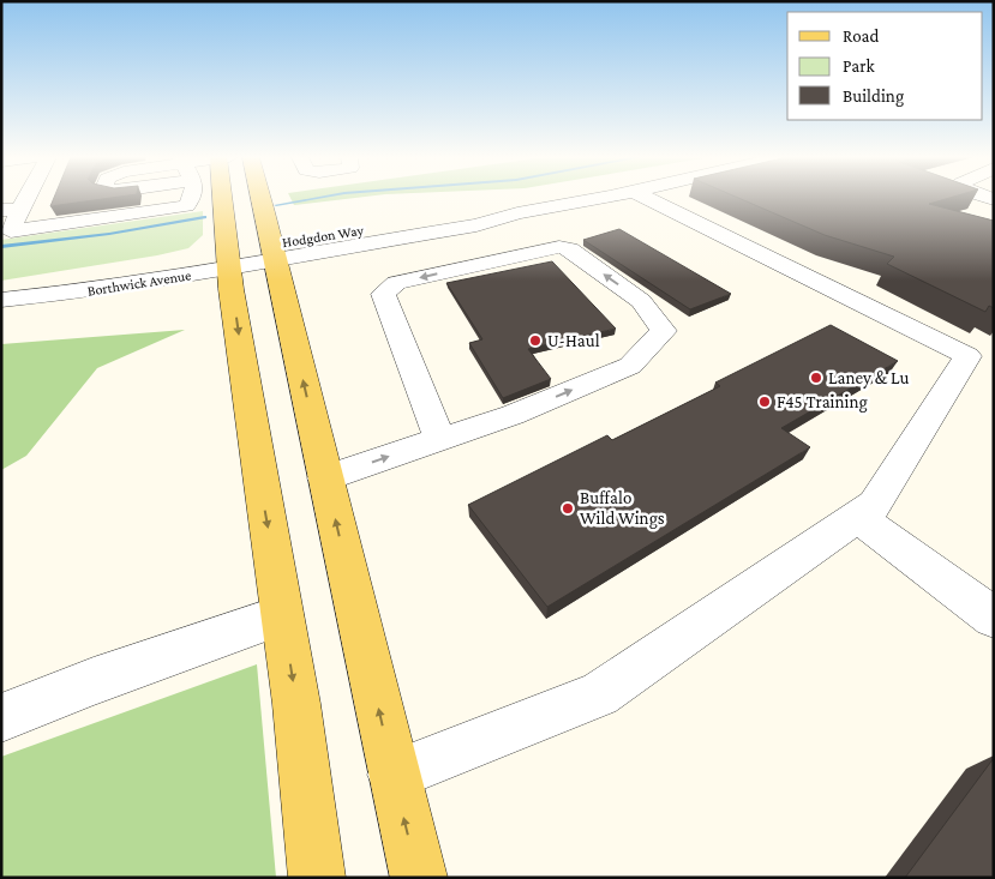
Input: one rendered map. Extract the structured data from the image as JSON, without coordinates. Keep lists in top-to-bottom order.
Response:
{
  "streets": {
    "street": ["Hodgdon Way", "Borthwick Avenue"]
  },
  "crossings": [
    ["Hodgdon Way", "Borthwick Avenue"]
  ],
  "places": [
    "U-Haul",
    "Laney & Lu",
    "F45 Training",
    "Buffalo Wild Wings"
  ],
  "legend": ["Road", "Park", "Building"]
}
